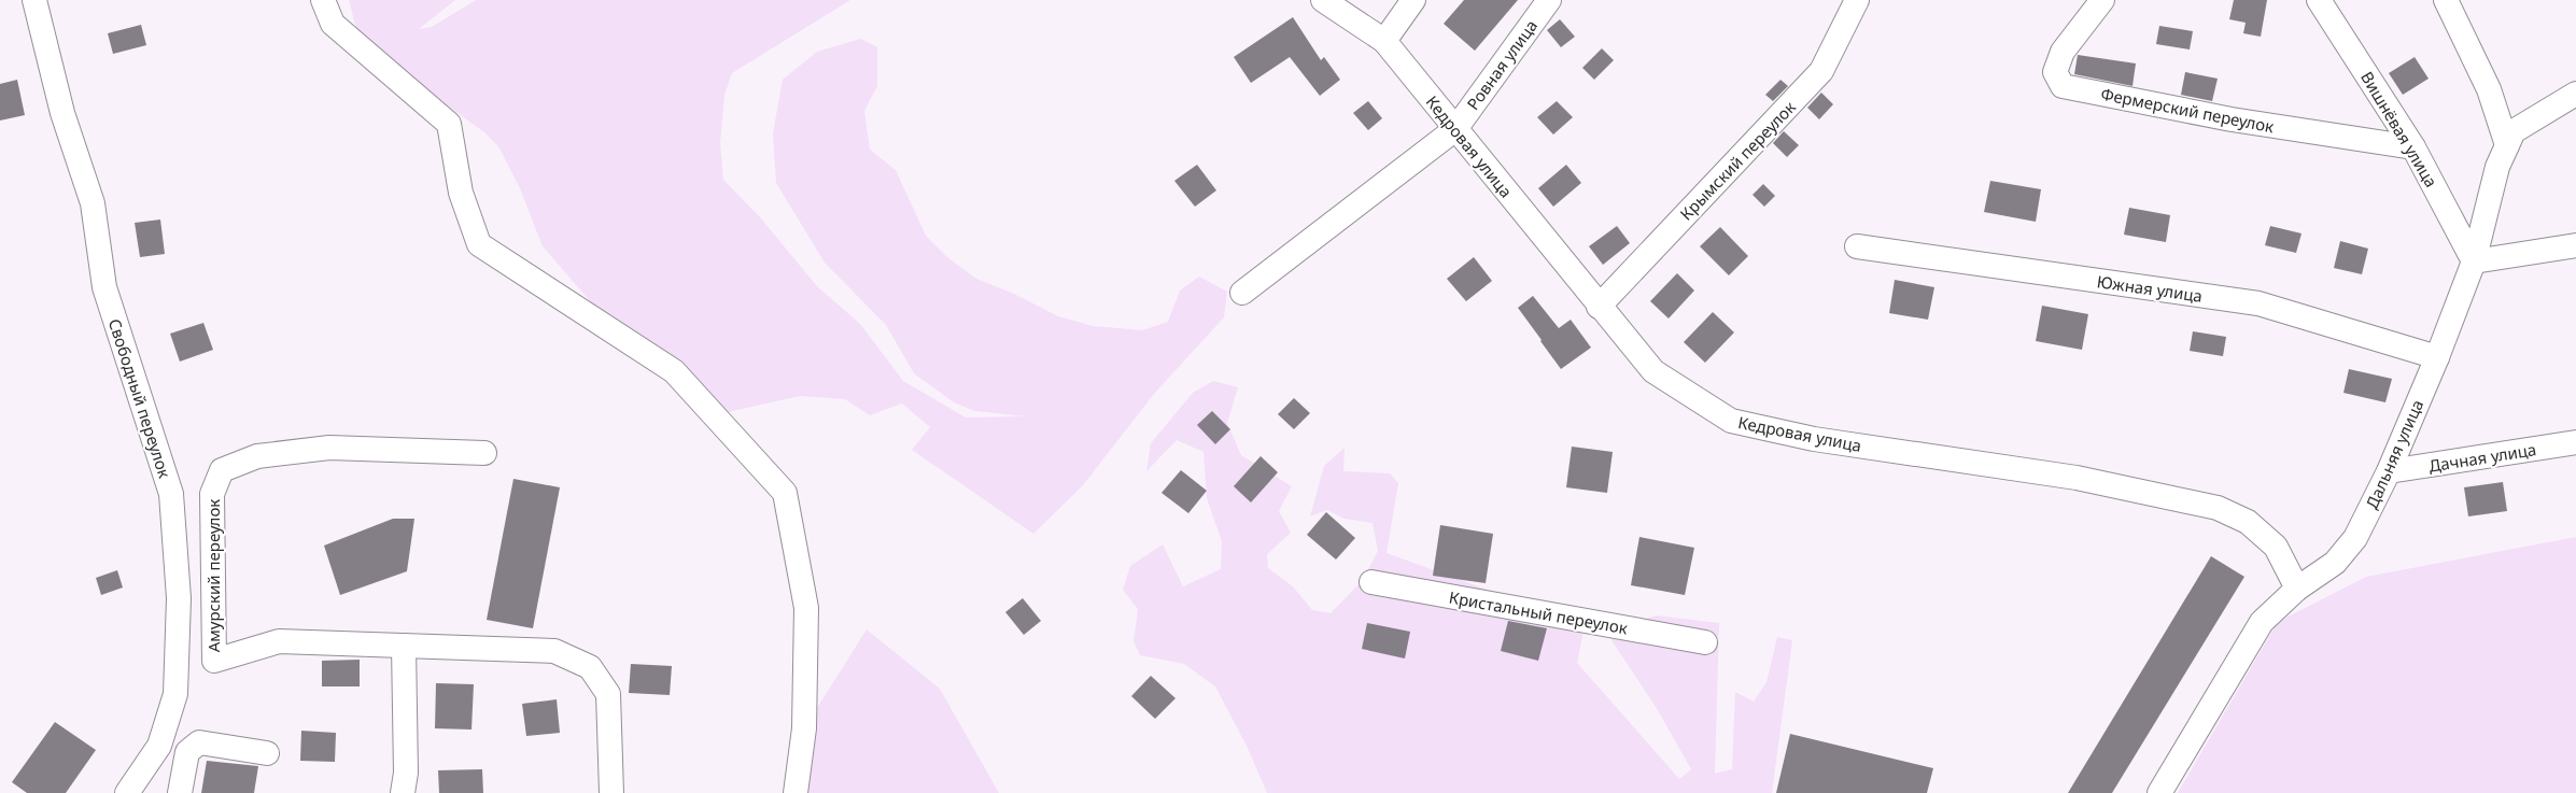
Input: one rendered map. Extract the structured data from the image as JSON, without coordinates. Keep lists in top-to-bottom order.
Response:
{
  "streets": {
    "street": [
      "Ровная улица",
      "Фермерский переулок",
      "Вишнёвая улица",
      "Кедровая улица",
      "Крымский переулок",
      "Южная улица",
      "Свободный переулок",
      "Дальняя улица",
      "Дачная улица",
      "Амурский переулок",
      "Кристальный переулок"
    ]
  },
  "crossings": [
    ["Ровная улица", "Кедровая улица"],
    ["Фермерский переулок", "Вишнёвая улица"],
    ["Вишнёвая улица", "Дальняя улица"],
    ["Кедровая улица", "Крымский переулок"],
    ["Кедровая улица", "Дальняя улица"],
    ["Южная улица", "Дальняя улица"],
    ["Дальняя улица", "Дачная улица"]
  ]
}
